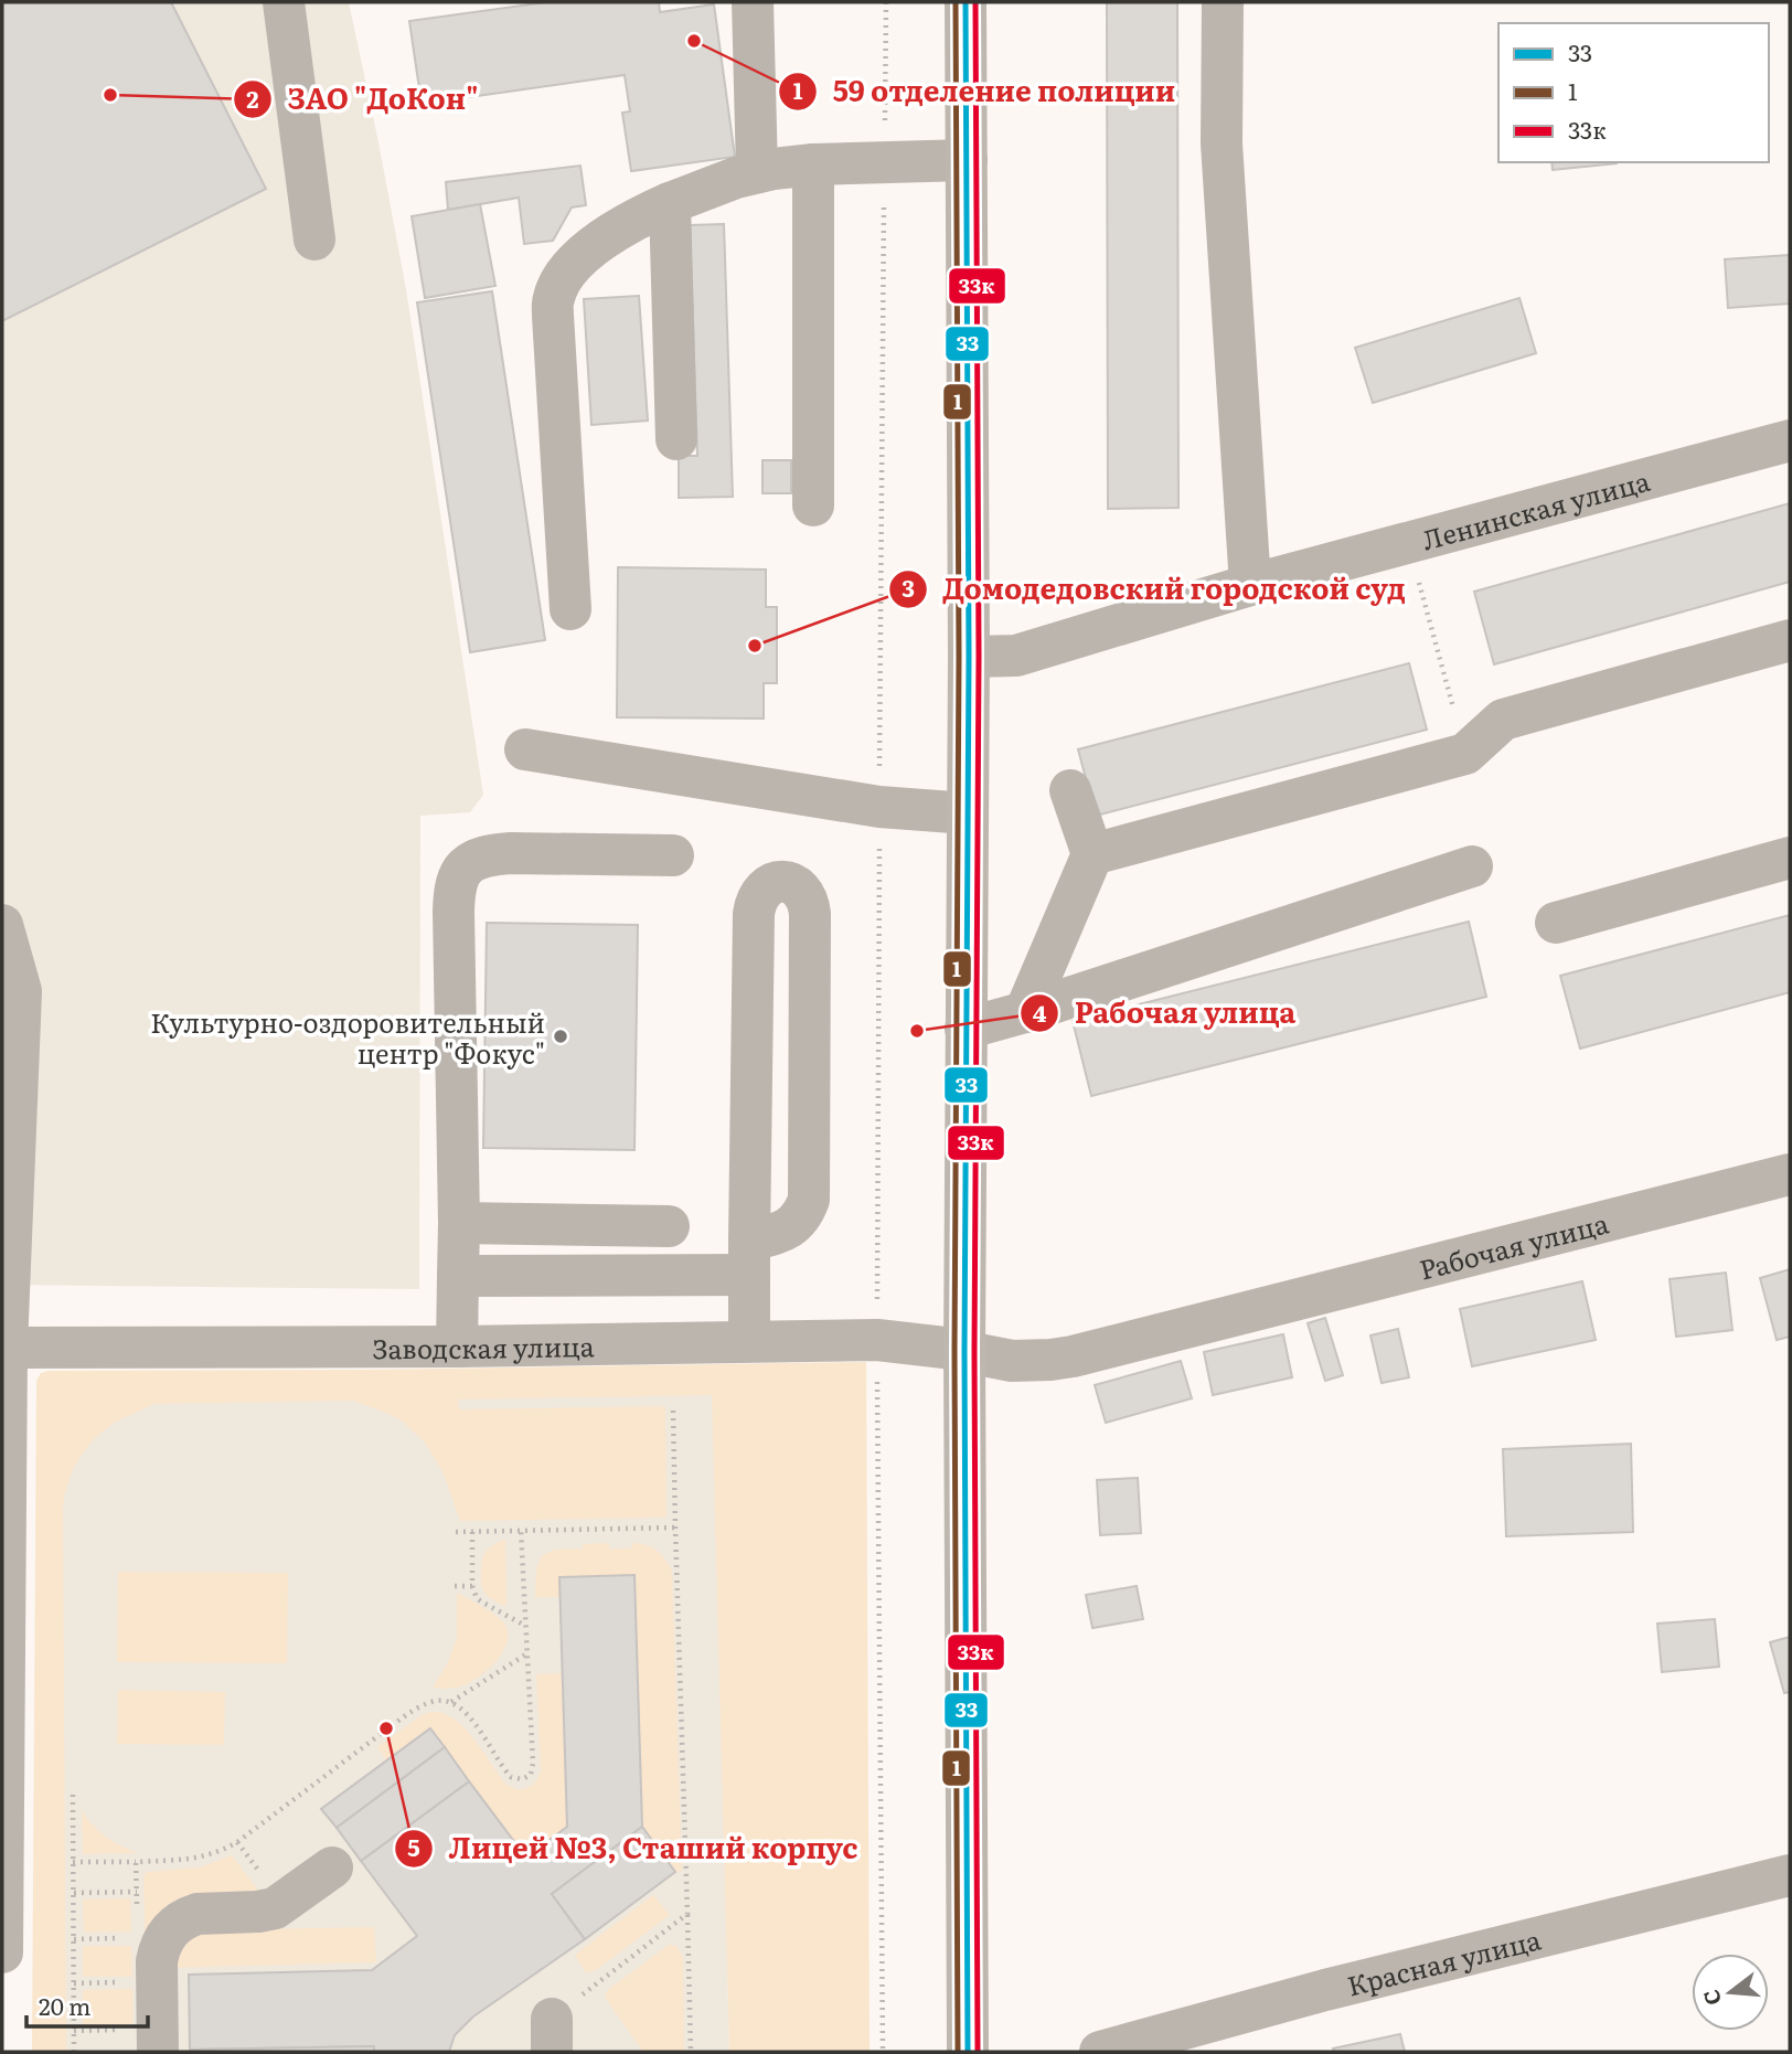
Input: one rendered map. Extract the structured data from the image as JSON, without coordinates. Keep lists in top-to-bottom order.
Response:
{
  "streets": {
    "street": [
      "Ленинская улица",
      "Рабочая улица",
      "Заводская улица",
      "Красная улица"
    ]
  },
  "crossings": [
    ["Рабочая улица", "Заводская улица"]
  ],
  "places": [
    "59 отделение полиции",
    "ЗАО \"ДоКон\"",
    "Домодедовский городской суд",
    "Рабочая улица",
    "Культурно-оздоровительный центр \"Фокус\"",
    "Лицей №3, Сташий корпус"
  ],
  "lines": ["transit line 33", "transit line 1", "transit line 33к"],
  "legend": ["33", "1", "33к"],
  "scale_bar": "20 m",
  "north": "left"
}
